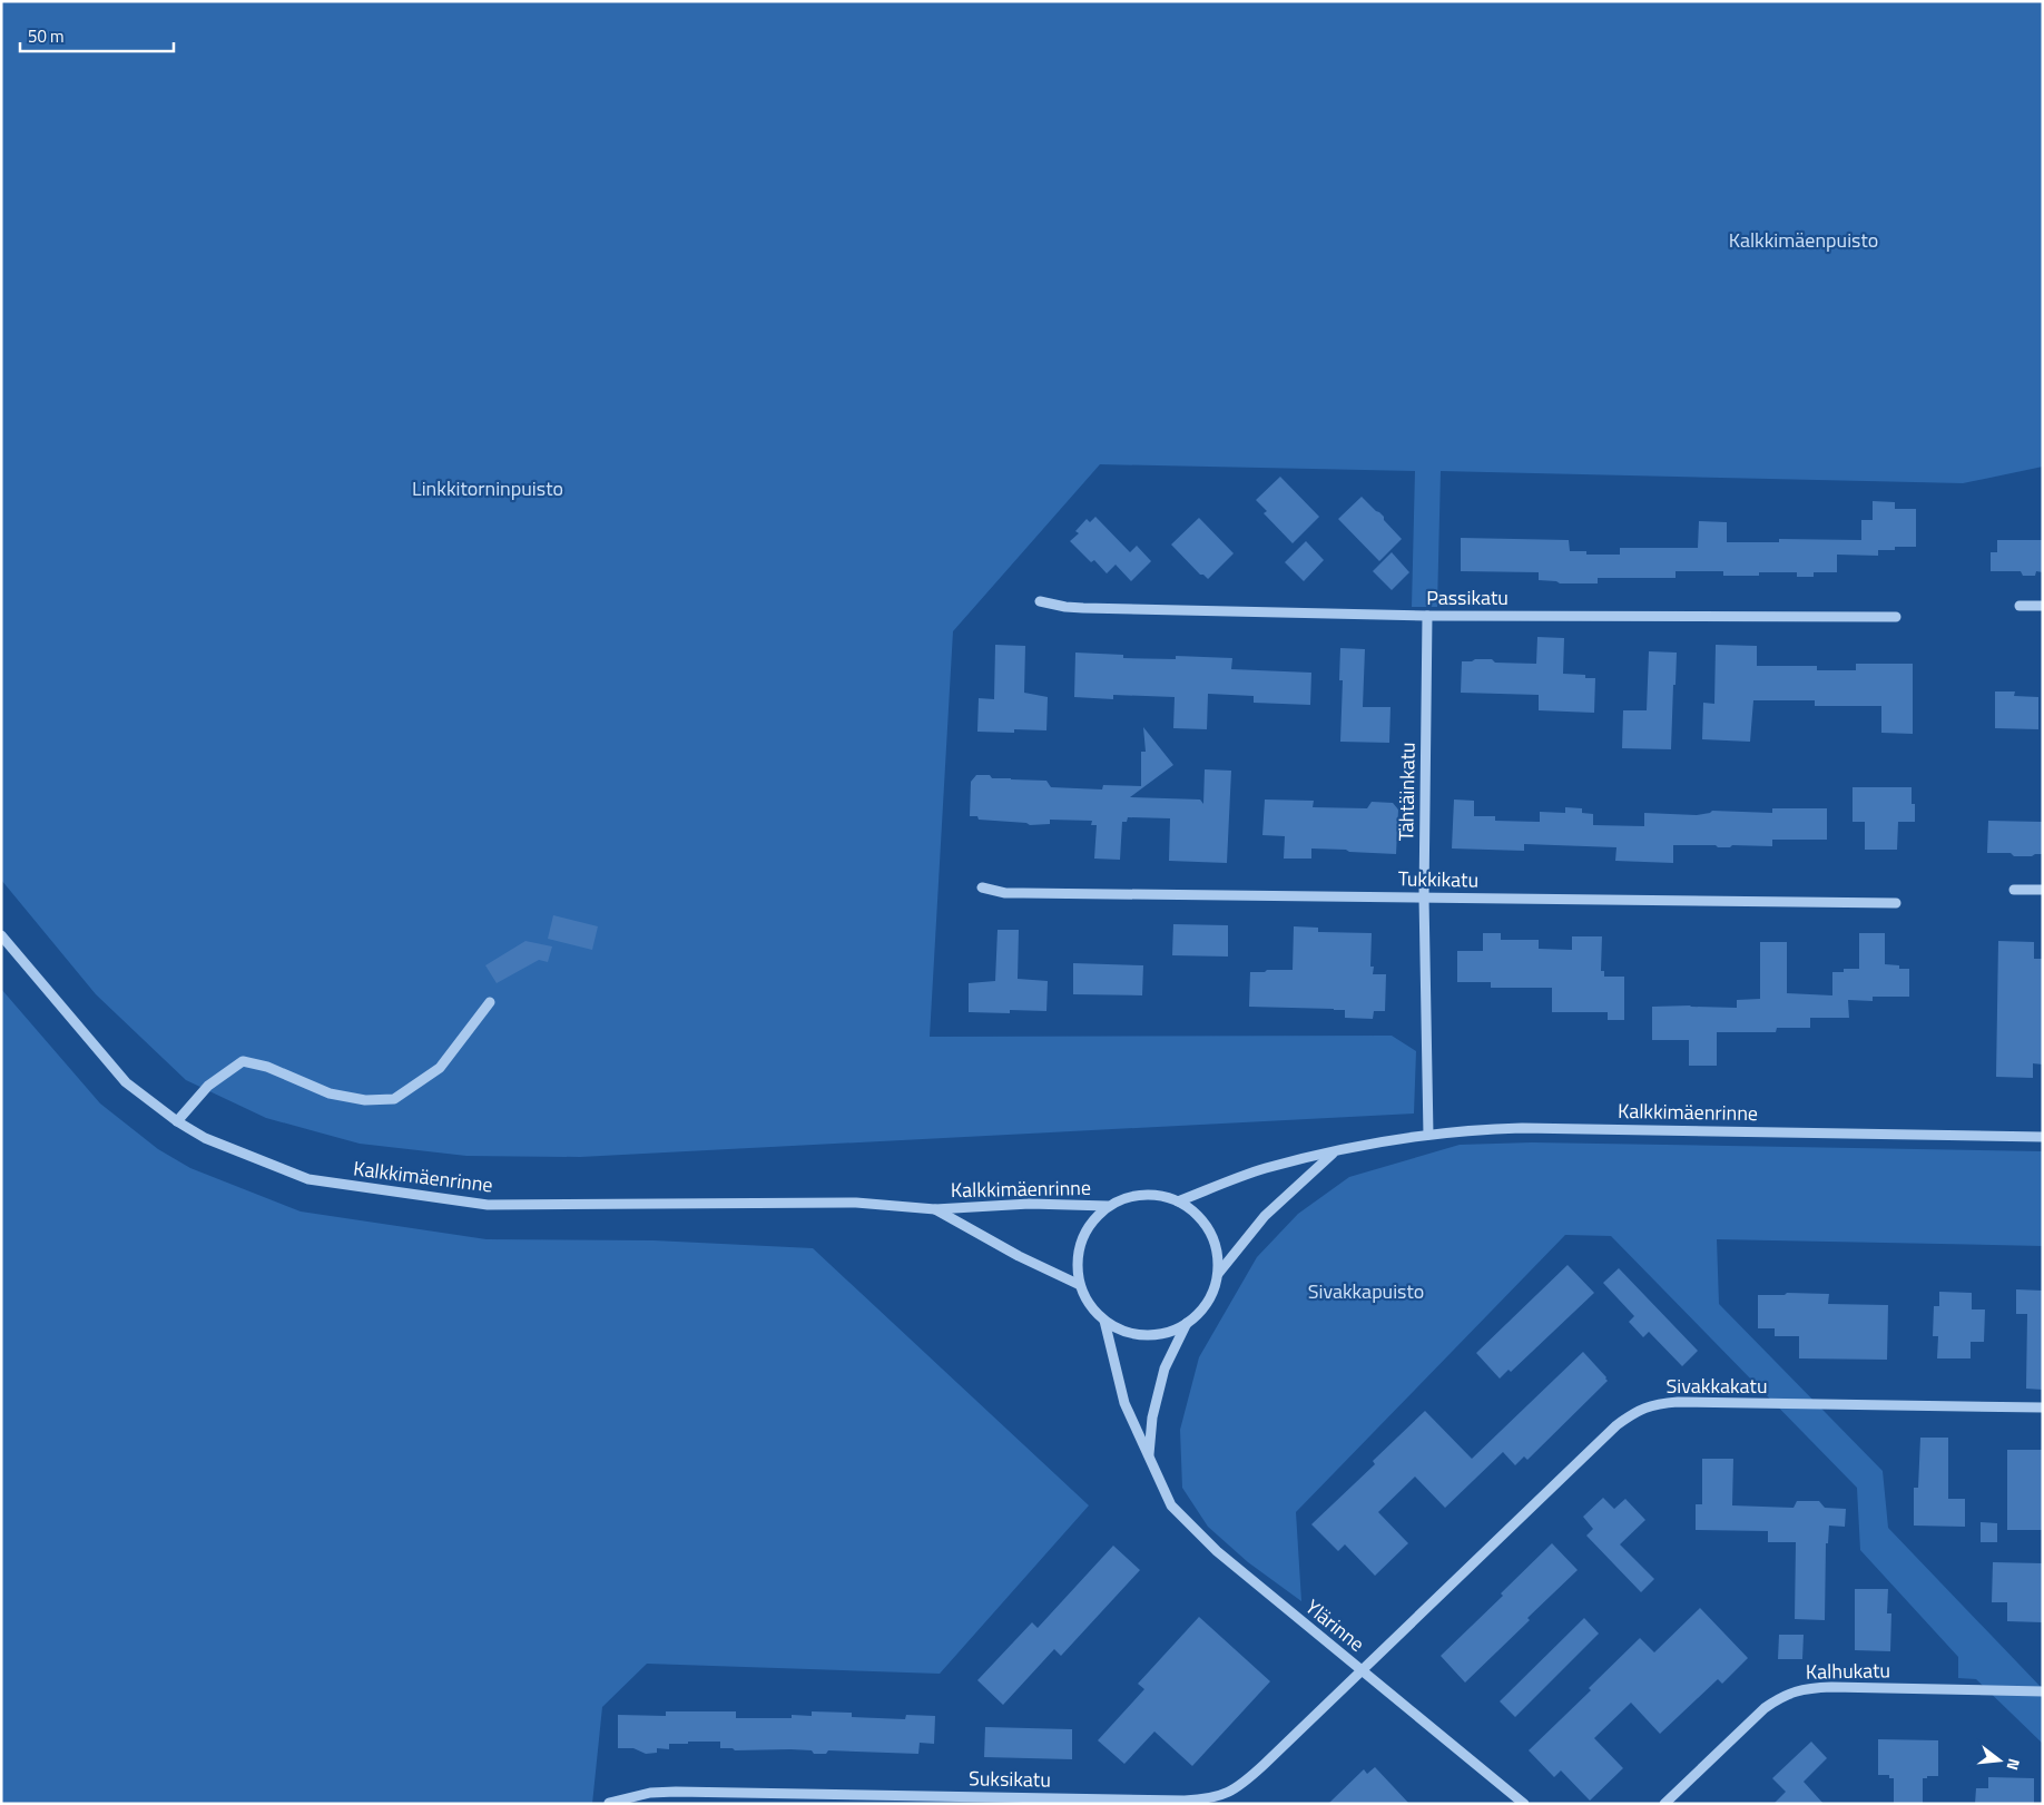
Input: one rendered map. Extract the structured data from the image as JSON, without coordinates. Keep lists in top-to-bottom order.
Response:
{
  "streets": {
    "street": [
      "Passikatu",
      "Tähtäinkatu",
      "Tukkikatu",
      "Kalkkimäenrinne",
      "Sivakkakatu",
      "Ylärinne",
      "Kalhukatu",
      "Suksikatu"
    ]
  },
  "crossings": [
    ["Passikatu", "Tähtäinkatu"],
    ["Tähtäinkatu", "Tukkikatu"],
    ["Tähtäinkatu", "Kalkkimäenrinne"],
    ["Kalkkimäenrinne", "Ylärinne"],
    ["Sivakkakatu", "Ylärinne"],
    ["Sivakkakatu", "Suksikatu"],
    ["Ylärinne", "Suksikatu"]
  ],
  "parks": ["Kalkkimäenpuisto", "Linkkitorninpuisto", "Sivakkapuisto"],
  "scale_bar": "50 m",
  "north": "right"
}
